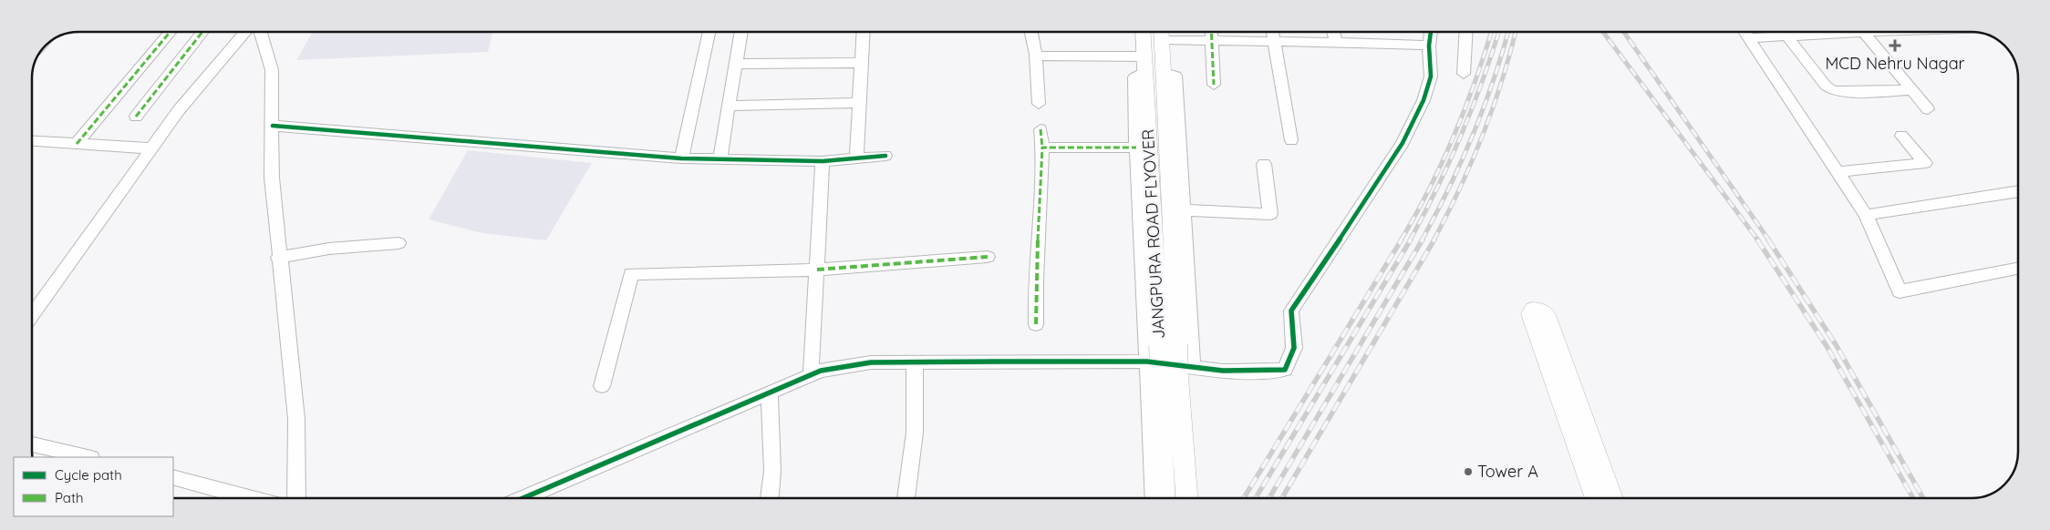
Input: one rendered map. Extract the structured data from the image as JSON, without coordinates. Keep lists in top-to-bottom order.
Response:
{
  "streets": {
    "main road": ["JANGPURA ROAD FLYOVER"]
  },
  "places": {
    "health": ["MCD Nehru Nagar"],
    "other": ["Tower A"]
  },
  "legend": ["Cycle path", "Path"]
}
